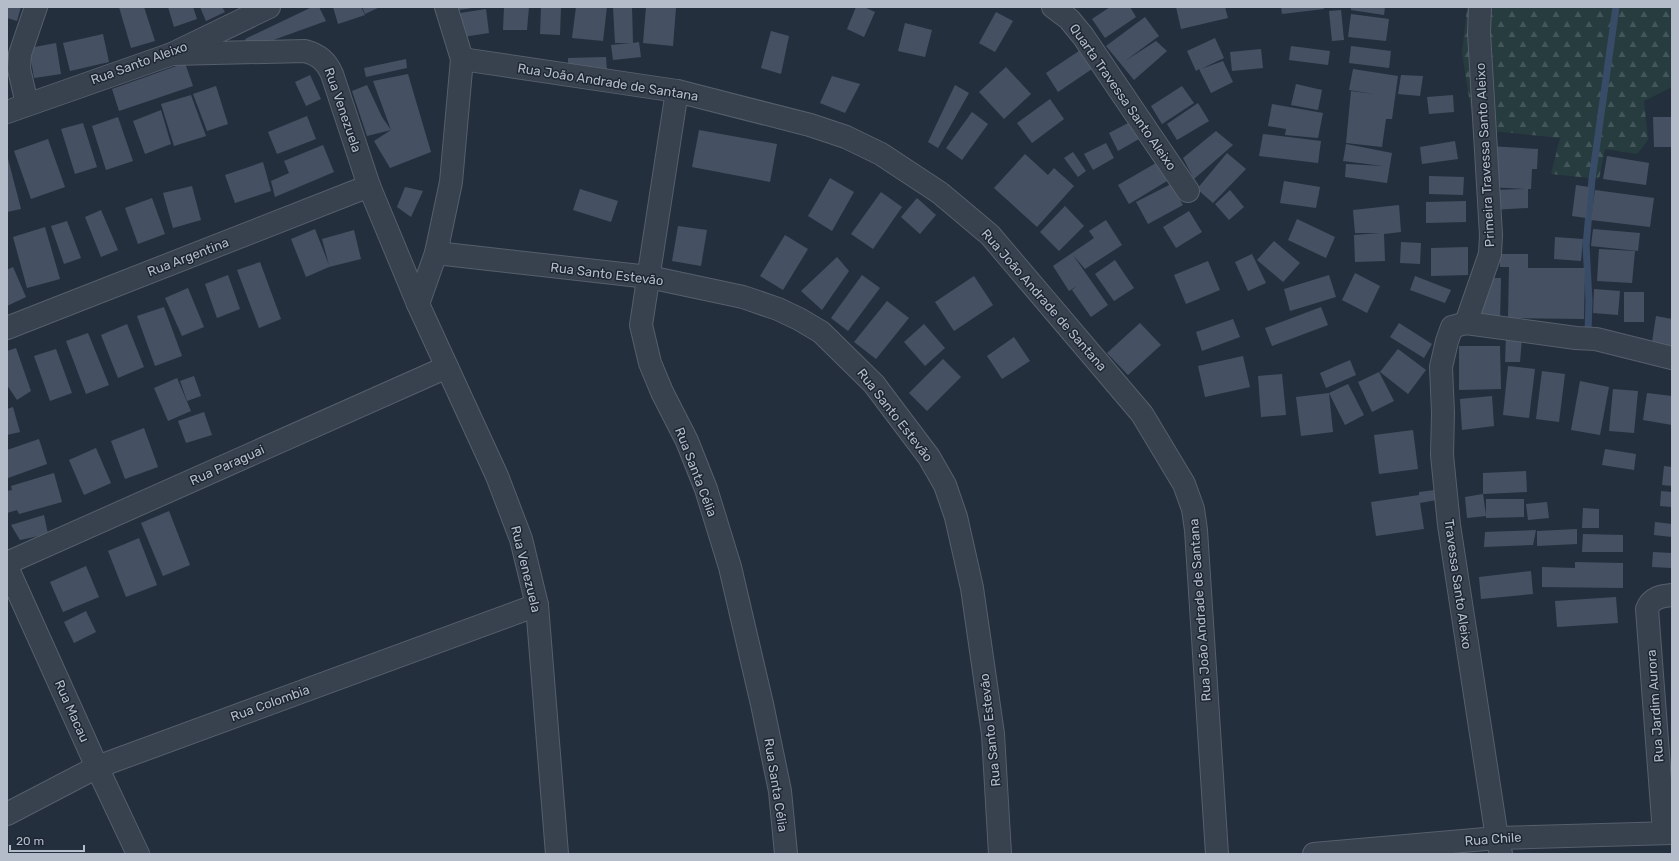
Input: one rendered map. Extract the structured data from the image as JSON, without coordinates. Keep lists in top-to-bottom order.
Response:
{
  "streets": {
    "street": [
      "Rua Santo Aleixo",
      "Rua João Andrade de Santana",
      "Quarta Travessa Santo Aleixo",
      "Rua Venezuela",
      "Primeira Travessa Santo Aleixo",
      "Rua Argentina",
      "Rua Santo Estevão",
      "Rua Paraguai",
      "Rua Santa Célia",
      "Travessa Santo Aleixo",
      "Rua Colombia",
      "Rua Jardim Aurora",
      "Rua Macau",
      "Rua Chile"
    ]
  },
  "crossings": [
    ["Rua Santo Aleixo", "Rua Venezuela"],
    ["Rua João Andrade de Santana", "Rua Santa Célia"],
    ["Rua Venezuela", "Rua Argentina"],
    ["Rua Venezuela", "Rua Paraguai"],
    ["Rua Venezuela", "Rua Colombia"],
    ["Primeira Travessa Santo Aleixo", "Travessa Santo Aleixo"],
    ["Rua Santo Estevão", "Rua Santa Célia"],
    ["Travessa Santo Aleixo", "Rua Chile"],
    ["Rua Colombia", "Rua Macau"],
    ["Rua Jardim Aurora", "Rua Chile"]
  ],
  "scale_bar": "20 m"
}
